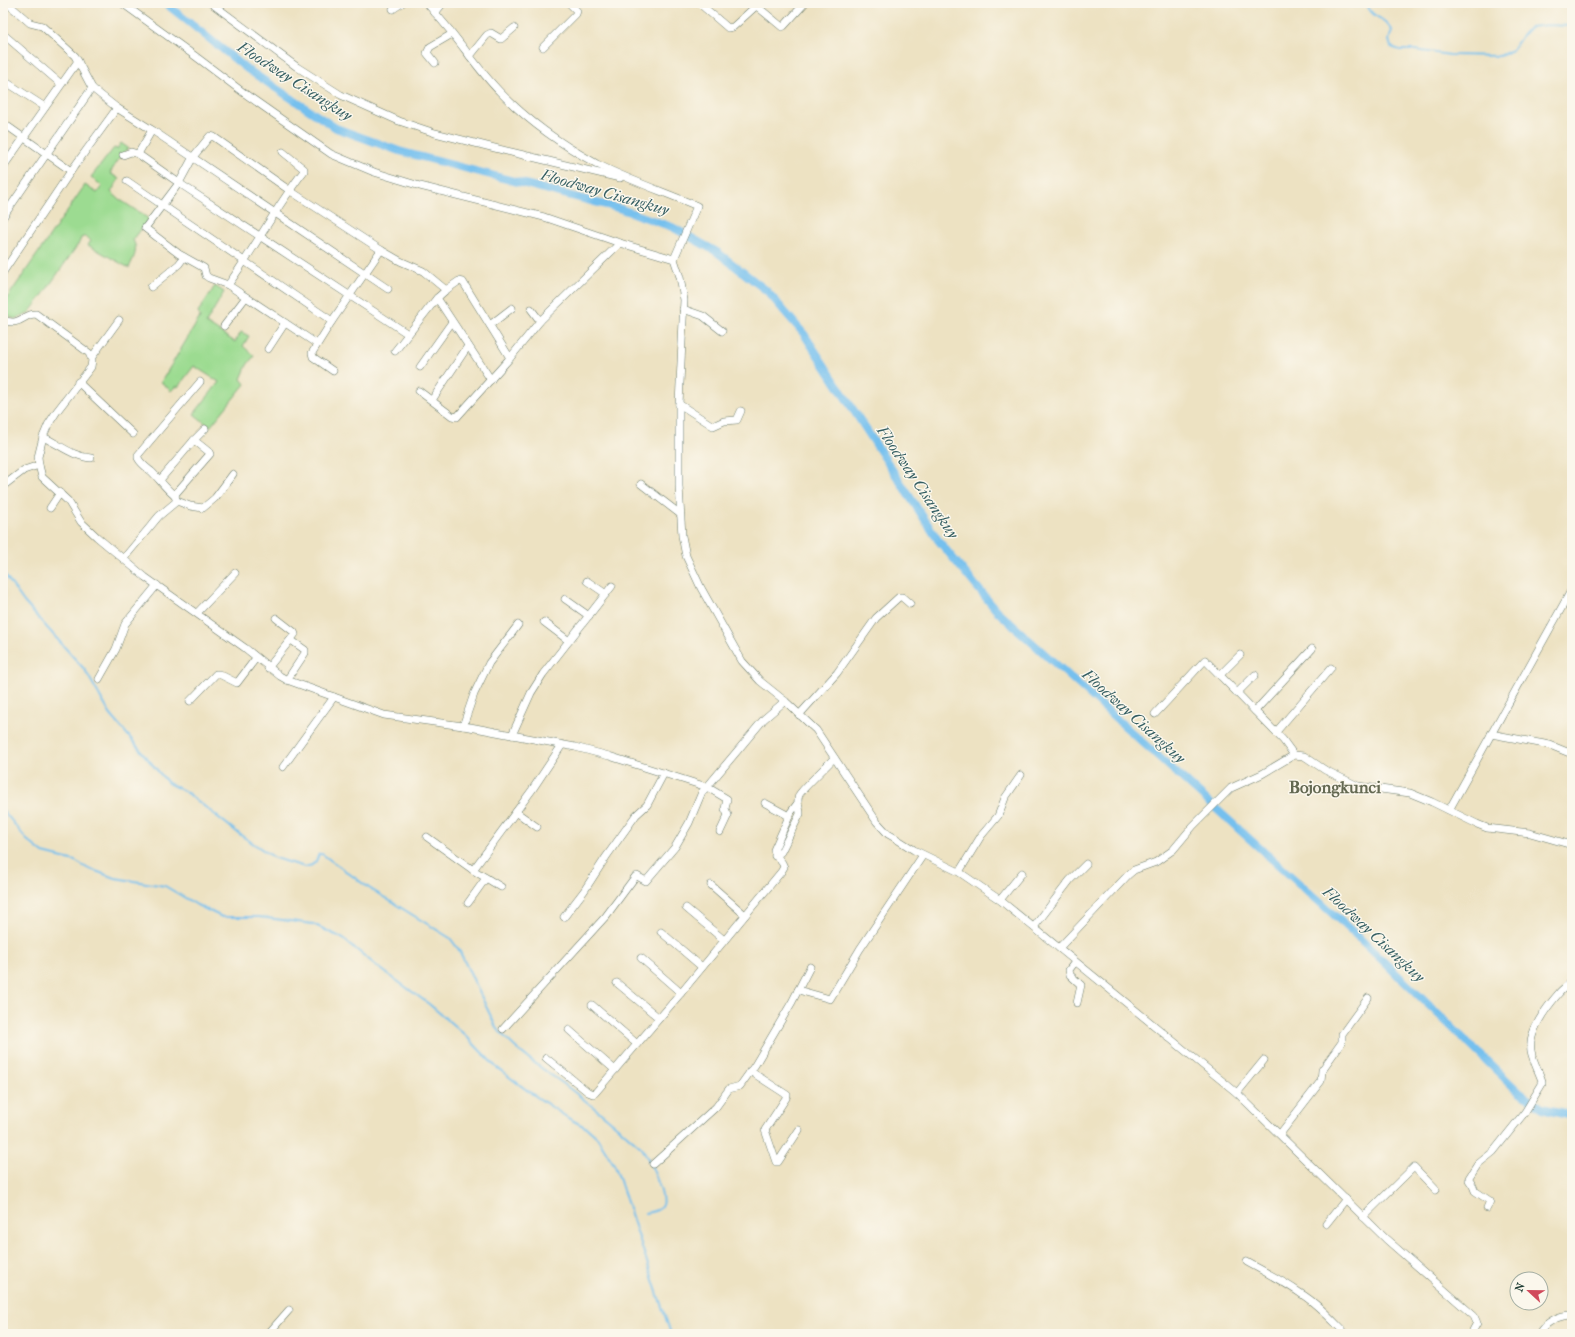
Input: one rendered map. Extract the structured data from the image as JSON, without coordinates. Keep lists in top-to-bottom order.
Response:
{
  "districts": ["Bojongkunci"],
  "water": ["Floodway Cisangkuy"],
  "north": "left"
}
